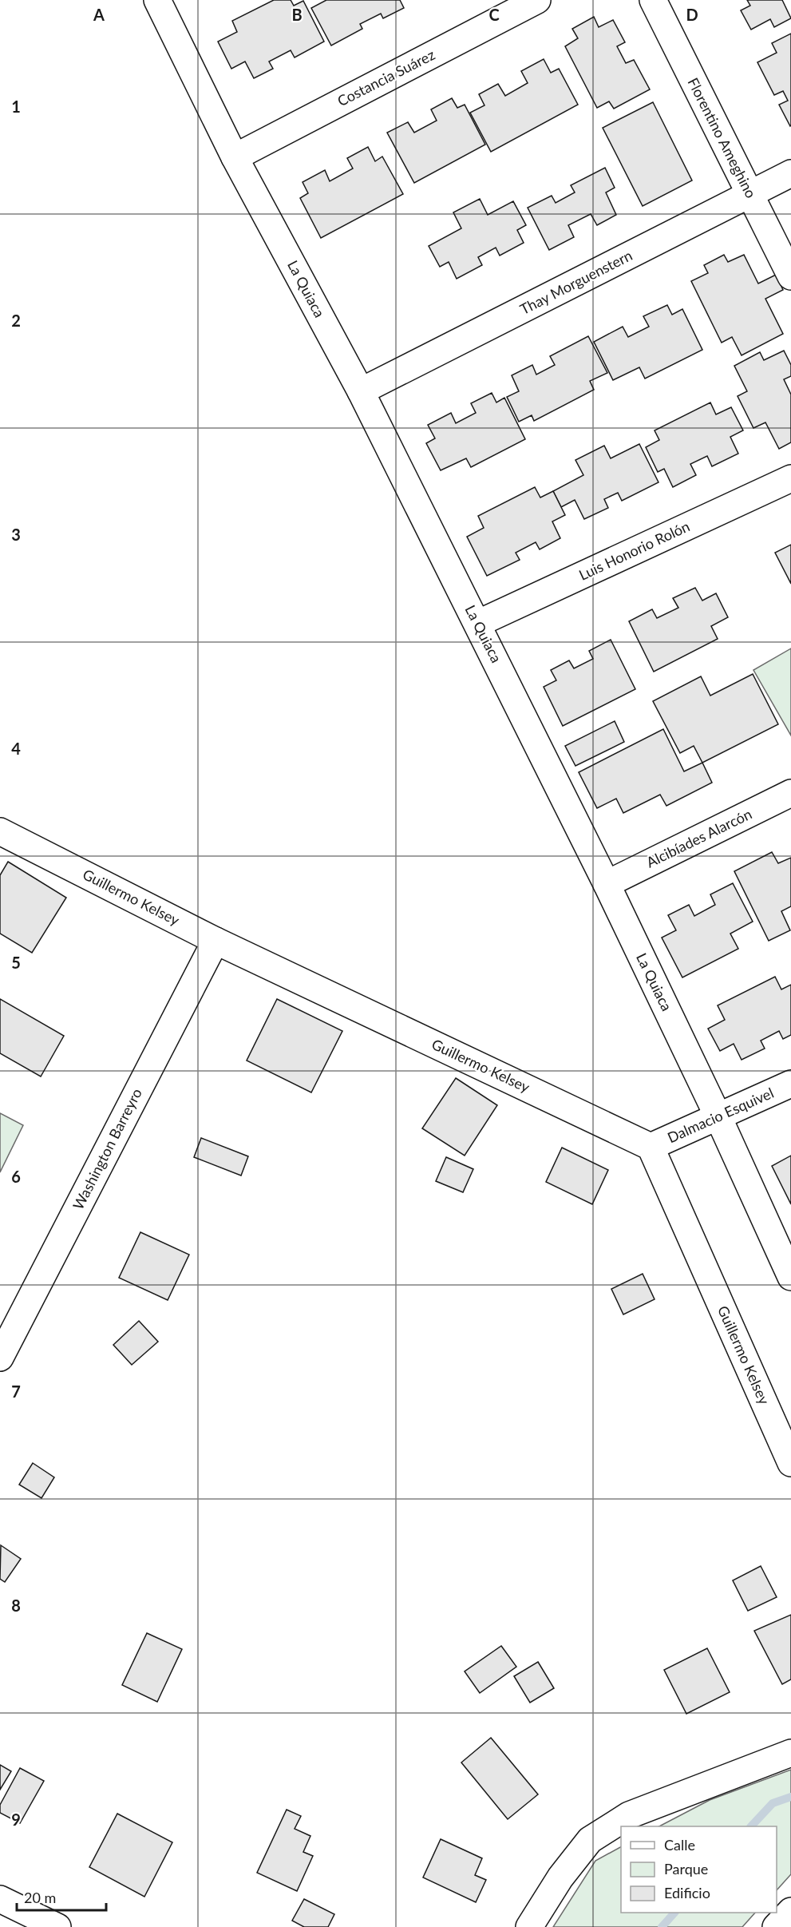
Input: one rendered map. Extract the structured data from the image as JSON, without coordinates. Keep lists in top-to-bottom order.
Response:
{
  "streets": {
    "street": [
      "Costancia Suárez",
      "Florentino Ameghino",
      "Thay Morguenstern",
      "La Quiaca",
      "Luis Honorio Rolón",
      "Alcibíades Alarcón",
      "Guillermo Kelsey",
      "Dalmacio Esquivel",
      "Washington Barreyro"
    ]
  },
  "crossings": [
    ["Costancia Suárez", "La Quiaca"],
    ["Florentino Ameghino", "Thay Morguenstern"],
    ["Thay Morguenstern", "La Quiaca"],
    ["La Quiaca", "Luis Honorio Rolón"],
    ["La Quiaca", "Alcibíades Alarcón"],
    ["La Quiaca", "Dalmacio Esquivel"],
    ["Guillermo Kelsey", "Dalmacio Esquivel"],
    ["Guillermo Kelsey", "Washington Barreyro"]
  ],
  "legend": ["Calle", "Parque", "Edificio"],
  "scale_bar": "20 m",
  "grid": {
    "columns": [
      "A",
      "B",
      "C",
      "D"
    ],
    "rows": [
      "1",
      "2",
      "3",
      "4",
      "5",
      "6",
      "7",
      "8",
      "9"
    ]
  }
}
